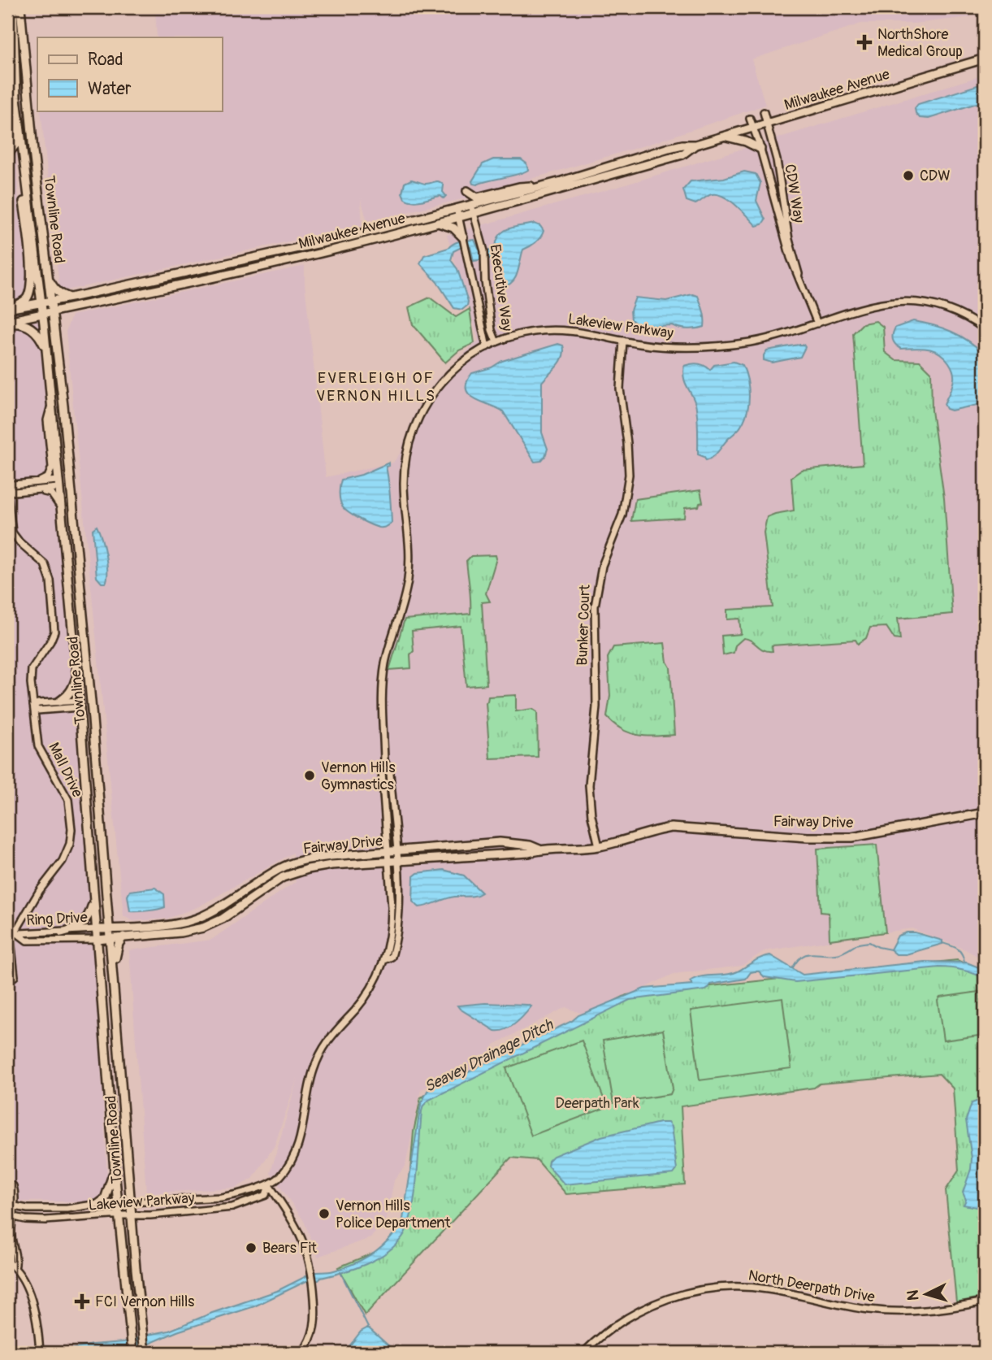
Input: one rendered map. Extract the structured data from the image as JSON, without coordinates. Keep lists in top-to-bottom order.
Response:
{
  "streets": {
    "main road": ["Milwaukee Avenue", "Townline Road", "Fairway Drive"],
    "street": [
      "CDW Way",
      "Executive Way",
      "Lakeview Parkway",
      "Bunker Court",
      "Mall Drive",
      "Ring Drive",
      "North Deerpath Drive"
    ]
  },
  "crossings": [
    ["Milwaukee Avenue", "CDW Way"],
    ["Milwaukee Avenue", "Townline Road"],
    ["Milwaukee Avenue", "Executive Way"],
    ["CDW Way", "Lakeview Parkway"],
    ["Townline Road", "Lakeview Parkway"],
    ["Townline Road", "Fairway Drive"],
    ["Townline Road", "Ring Drive"],
    ["Executive Way", "Lakeview Parkway"],
    ["Lakeview Parkway", "Bunker Court"],
    ["Lakeview Parkway", "Fairway Drive"],
    ["Bunker Court", "Fairway Drive"],
    ["Mall Drive", "Ring Drive"],
    ["Fairway Drive", "Ring Drive"]
  ],
  "districts": ["EVERLEIGH OF VERNON HILLS"],
  "water": ["Seavey Drainage Ditch"],
  "parks": ["Deerpath Park"],
  "places": {
    "health": ["NorthShore Medical Group", "FCI Vernon Hills"],
    "other": [
      "CDW",
      "Vernon Hills Gymnastics",
      "Vernon Hills Police Department",
      "Bears Fit"
    ]
  },
  "legend": ["Road", "Water"],
  "north": "left"
}
